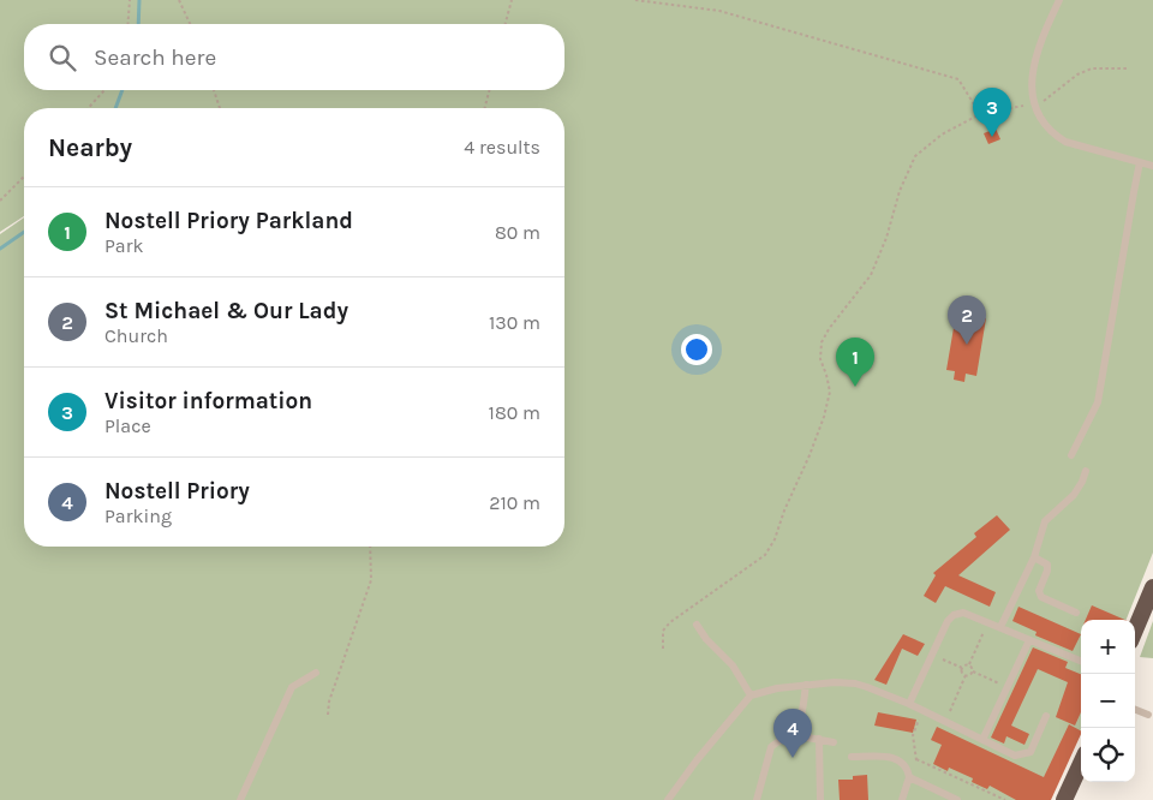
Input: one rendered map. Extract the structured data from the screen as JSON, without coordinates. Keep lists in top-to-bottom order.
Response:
{
  "page": {
    "search": "Search here",
    "pins": [
      "3",
      "2",
      "1",
      "4"
    ],
    "heading": ["Nearby", "4 results"],
    "list": [
      {
        "mark": "1",
        "name": "Nostell Priory Parkland",
        "note": "Park",
        "value": "80 m"
      },
      {
        "mark": "2",
        "name": "St Michael & Our Lady",
        "note": "Church",
        "value": "130 m"
      },
      {
        "mark": "3",
        "name": "Visitor information",
        "note": "Place",
        "value": "180 m"
      },
      {
        "mark": "4",
        "name": "Nostell Priory",
        "note": "Parking",
        "value": "210 m"
      }
    ],
    "map_buttons": ["+", "−"]
  }
}
